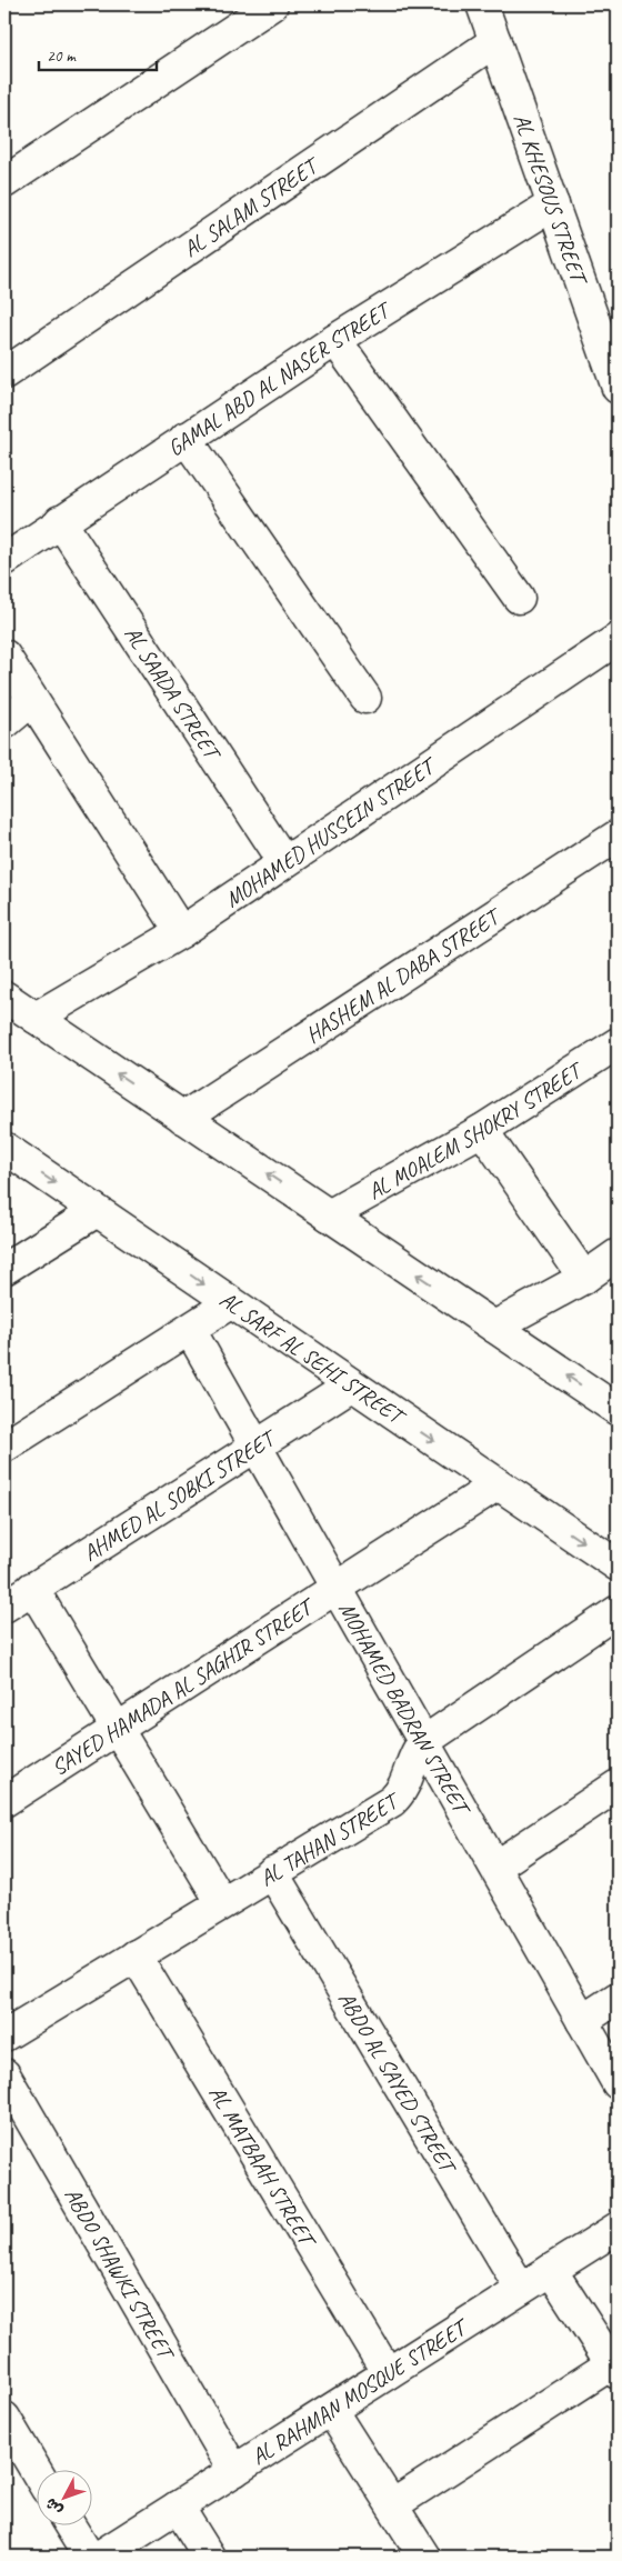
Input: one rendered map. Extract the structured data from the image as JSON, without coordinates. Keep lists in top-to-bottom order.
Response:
{
  "streets": {
    "street": [
      "AL KHESOUS STREET",
      "AL SALAM STREET",
      "GAMAL ABD AL NASER STREET",
      "AL SAADA STREET",
      "MOHAMED HUSSEIN STREET",
      "HASHEM AL DABA STREET",
      "AL MOALEM SHOKRY STREET",
      "AL SARF AL SEHI STREET",
      "AHMED AL SOBKI STREET",
      "SAYED HAMADA AL SAGHIR STREET",
      "MOHAMED BADRAN STREET",
      "AL TAHAN STREET",
      "ABDO AL SAYED STREET",
      "AL MATBAAH STREET",
      "ABDO SHAWKI STREET",
      "AL RAHMAN MOSQUE STREET"
    ]
  },
  "crossings": [
    ["AL KHESOUS STREET", "AL SALAM STREET"],
    ["AL KHESOUS STREET", "GAMAL ABD AL NASER STREET"],
    ["GAMAL ABD AL NASER STREET", "AL SAADA STREET"],
    ["AL SAADA STREET", "MOHAMED HUSSEIN STREET"],
    ["AL SARF AL SEHI STREET", "AHMED AL SOBKI STREET"],
    ["AL SARF AL SEHI STREET", "SAYED HAMADA AL SAGHIR STREET"],
    ["AHMED AL SOBKI STREET", "MOHAMED BADRAN STREET"],
    ["SAYED HAMADA AL SAGHIR STREET", "MOHAMED BADRAN STREET"],
    ["MOHAMED BADRAN STREET", "AL TAHAN STREET"],
    ["AL TAHAN STREET", "ABDO AL SAYED STREET"],
    ["AL TAHAN STREET", "AL MATBAAH STREET"],
    ["ABDO AL SAYED STREET", "AL RAHMAN MOSQUE STREET"],
    ["AL MATBAAH STREET", "AL RAHMAN MOSQUE STREET"],
    ["ABDO SHAWKI STREET", "AL RAHMAN MOSQUE STREET"]
  ],
  "scale_bar": "20 m",
  "north": "bottom left"
}
